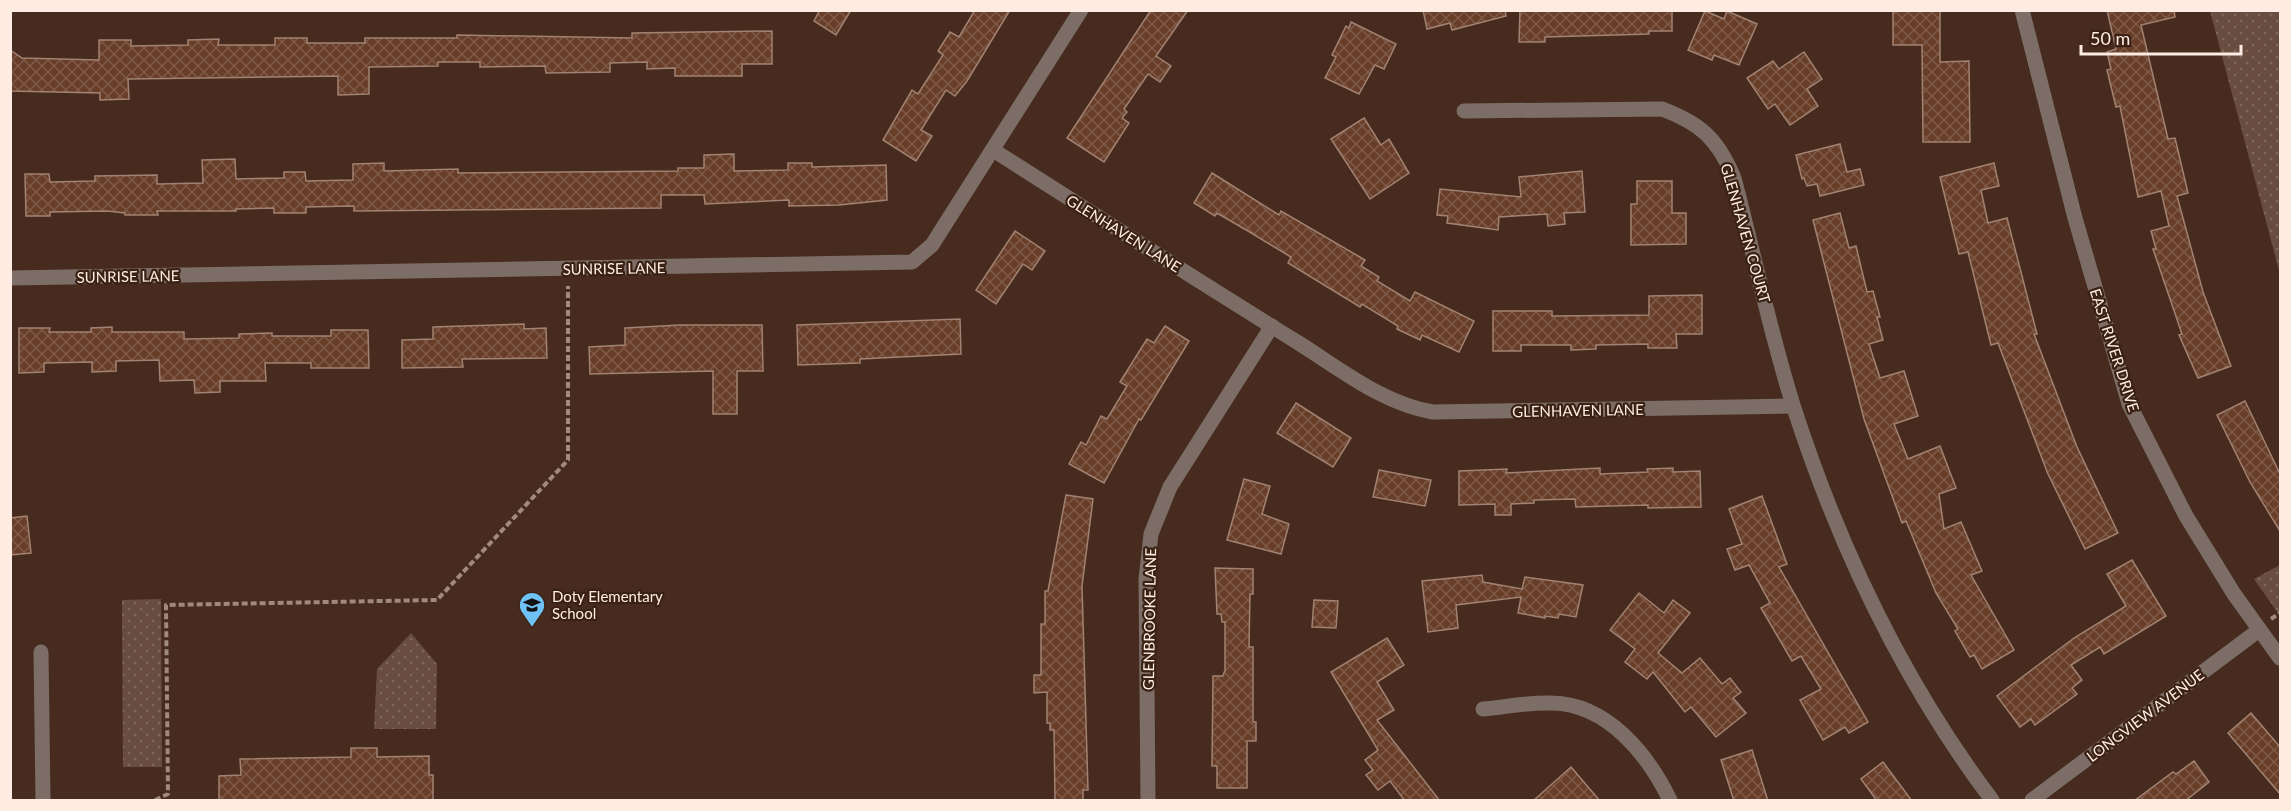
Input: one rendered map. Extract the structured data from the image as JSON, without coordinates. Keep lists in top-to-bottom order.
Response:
{
  "streets": {
    "street": [
      "GLENHAVEN LANE",
      "GLENHAVEN COURT",
      "SUNRISE LANE",
      "EAST RIVER DRIVE",
      "GLENBROOKE LANE",
      "LONGVIEW AVENUE"
    ]
  },
  "crossings": [
    ["GLENHAVEN LANE", "GLENHAVEN COURT"],
    ["GLENHAVEN LANE", "SUNRISE LANE"],
    ["GLENHAVEN LANE", "GLENBROOKE LANE"],
    ["EAST RIVER DRIVE", "LONGVIEW AVENUE"]
  ],
  "places": {
    "school or university": ["Doty Elementary School"]
  },
  "scale_bar": "50 m"
}
